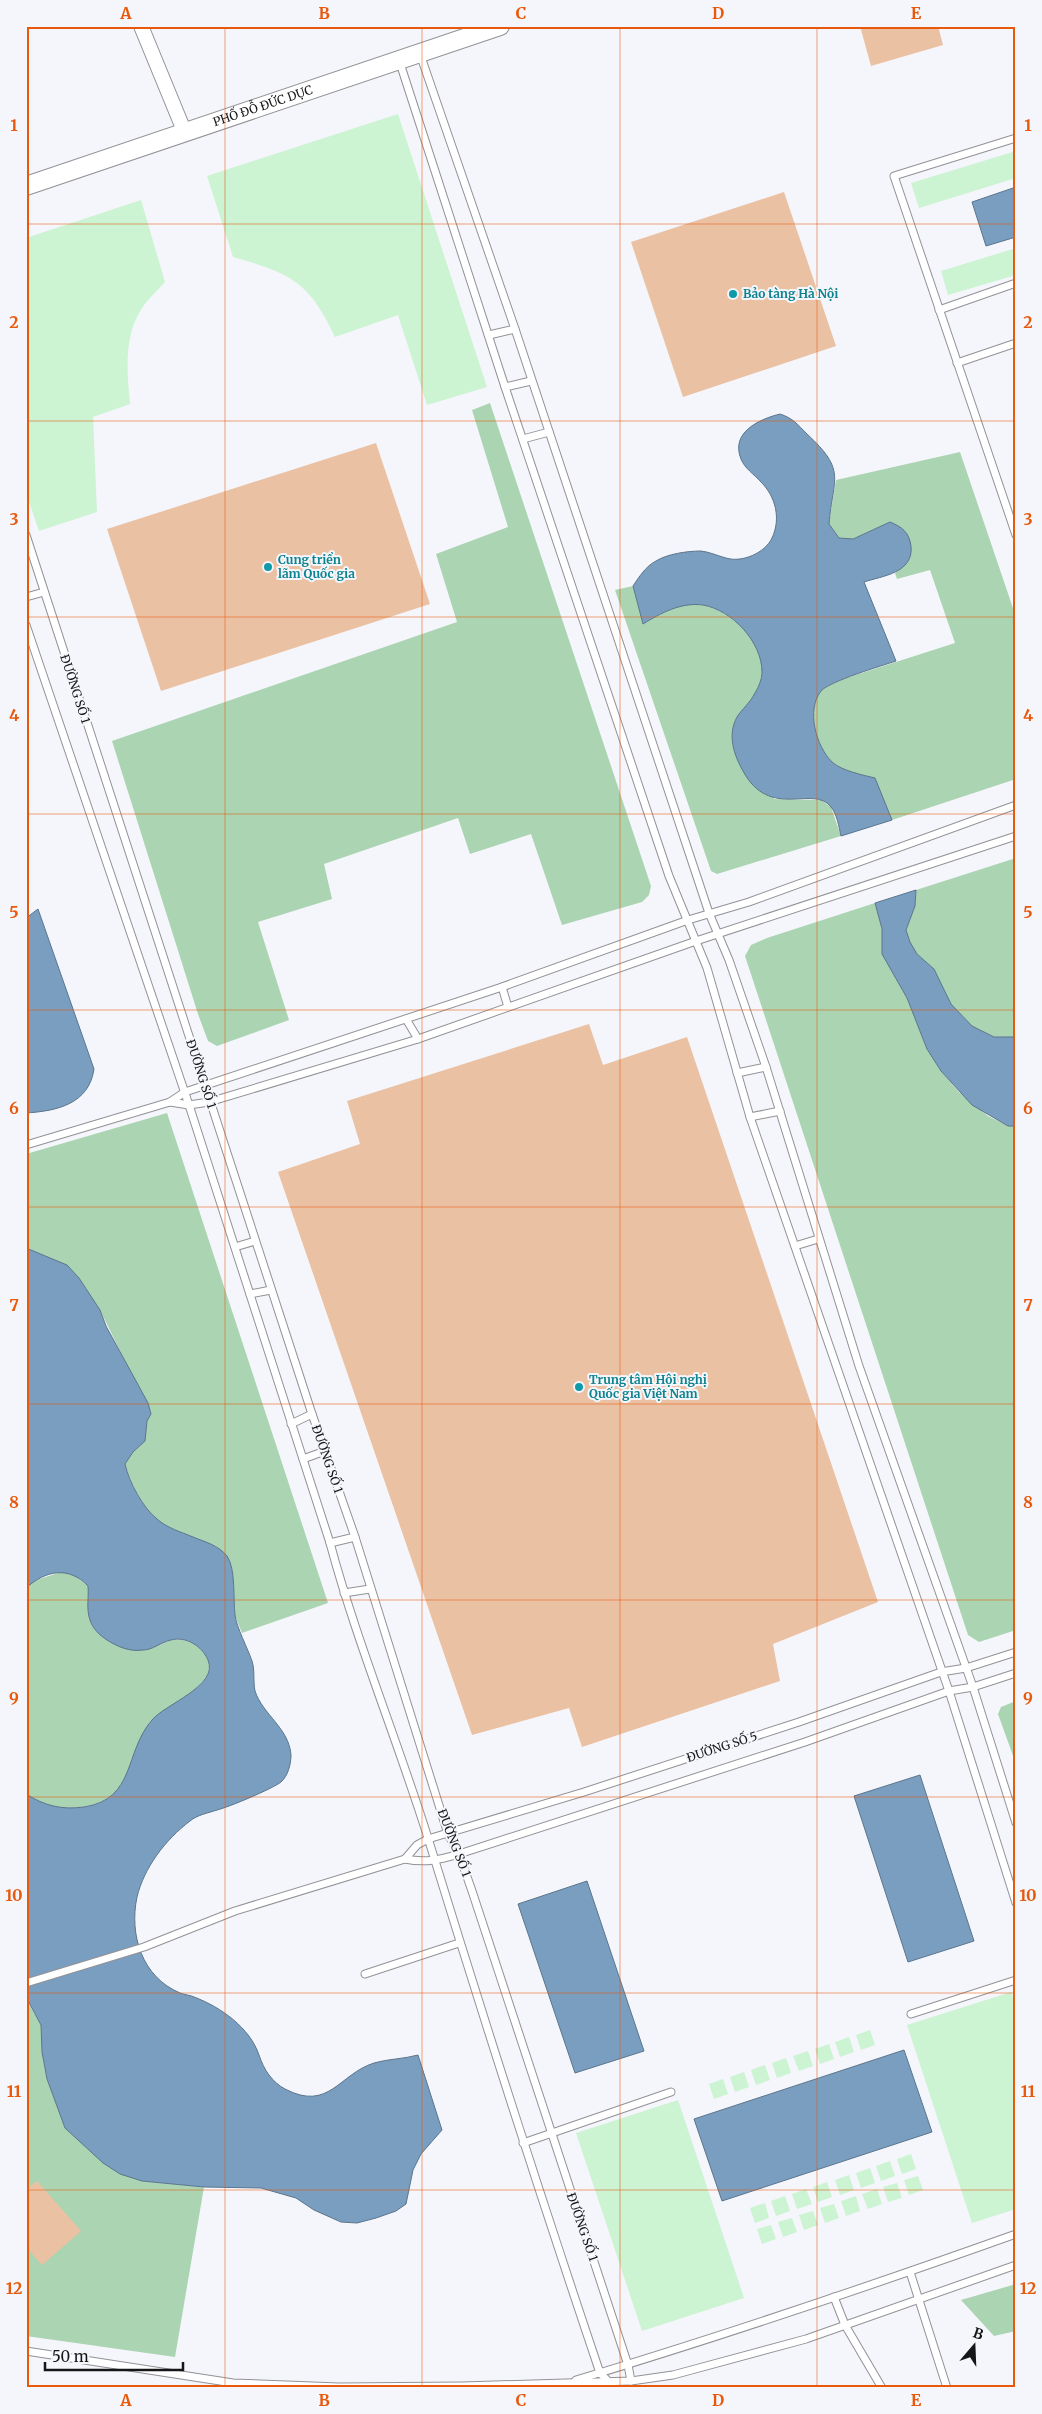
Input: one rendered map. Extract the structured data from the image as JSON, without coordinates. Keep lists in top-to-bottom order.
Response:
{
  "streets": {
    "street": ["PHỐ ĐỖ ĐỨC DỤC"],
    "lane": ["ĐƯỜNG SỐ 1", "ĐƯỜNG SỐ 5"]
  },
  "crossings": [
    ["ĐƯỜNG SỐ 1", "ĐƯỜNG SỐ 5"]
  ],
  "places": ["Bảo tàng Hà Nội", "Cung triển lãm Quốc gia", "Trung tâm Hội nghị Quốc gia Việt Nam"],
  "scale_bar": "50 m",
  "north": "top",
  "grid": {
    "columns": [
      "A",
      "B",
      "C",
      "D",
      "E"
    ],
    "rows": [
      "1",
      "2",
      "3",
      "4",
      "5",
      "6",
      "7",
      "8",
      "9",
      "10",
      "11",
      "12"
    ]
  }
}
